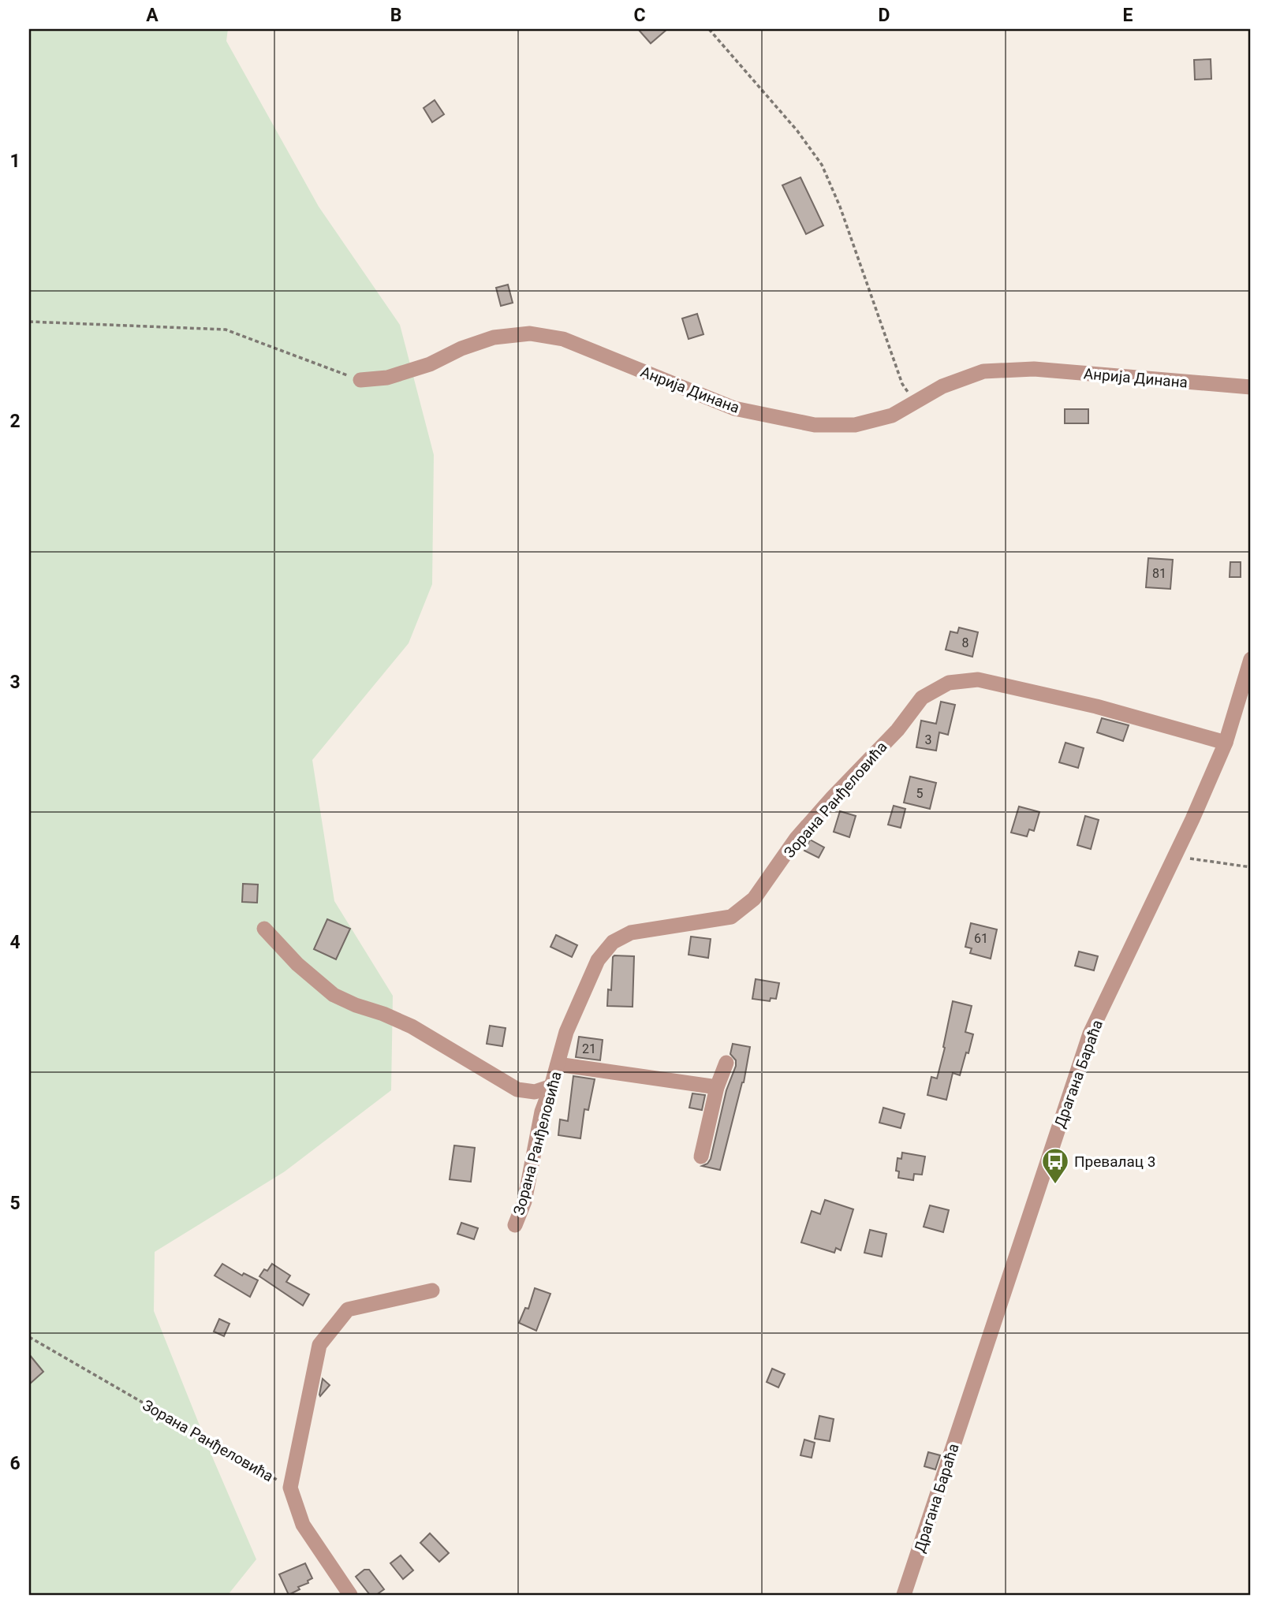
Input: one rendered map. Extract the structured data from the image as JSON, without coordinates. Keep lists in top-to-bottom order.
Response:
{
  "streets": {
    "street": ["Анрија Динана", "Зорана Ранђеловића", "Драгана Бараћа"]
  },
  "crossings": [
    ["Зорана Ранђеловића", "Драгана Бараћа"]
  ],
  "places": {
    "bus stop": ["Превалац 3"]
  },
  "house_numbers": [
    "81",
    "8",
    "3",
    "5",
    "61",
    "21"
  ],
  "grid": {
    "columns": [
      "A",
      "B",
      "C",
      "D",
      "E"
    ],
    "rows": [
      "1",
      "2",
      "3",
      "4",
      "5",
      "6"
    ]
  }
}
